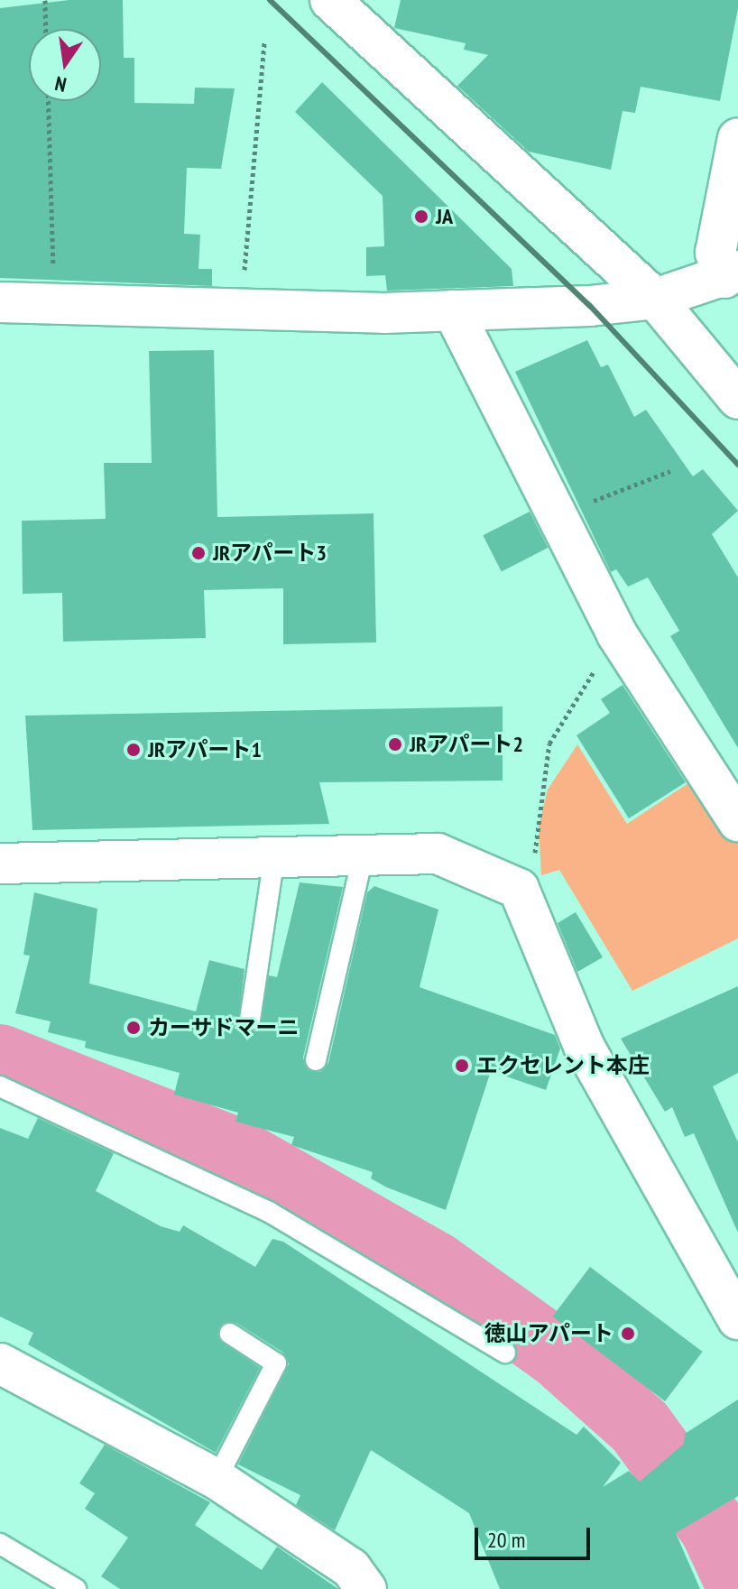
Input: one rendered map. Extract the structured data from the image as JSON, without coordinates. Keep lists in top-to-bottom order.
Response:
{
  "places": [
    "JA",
    "JRアパート3",
    "JRアパート2",
    "JRアパート1",
    "カーサドマーニ",
    "エクセレント本庄",
    "徳山アパート"
  ],
  "scale_bar": "20 m",
  "north": "bottom"
}
